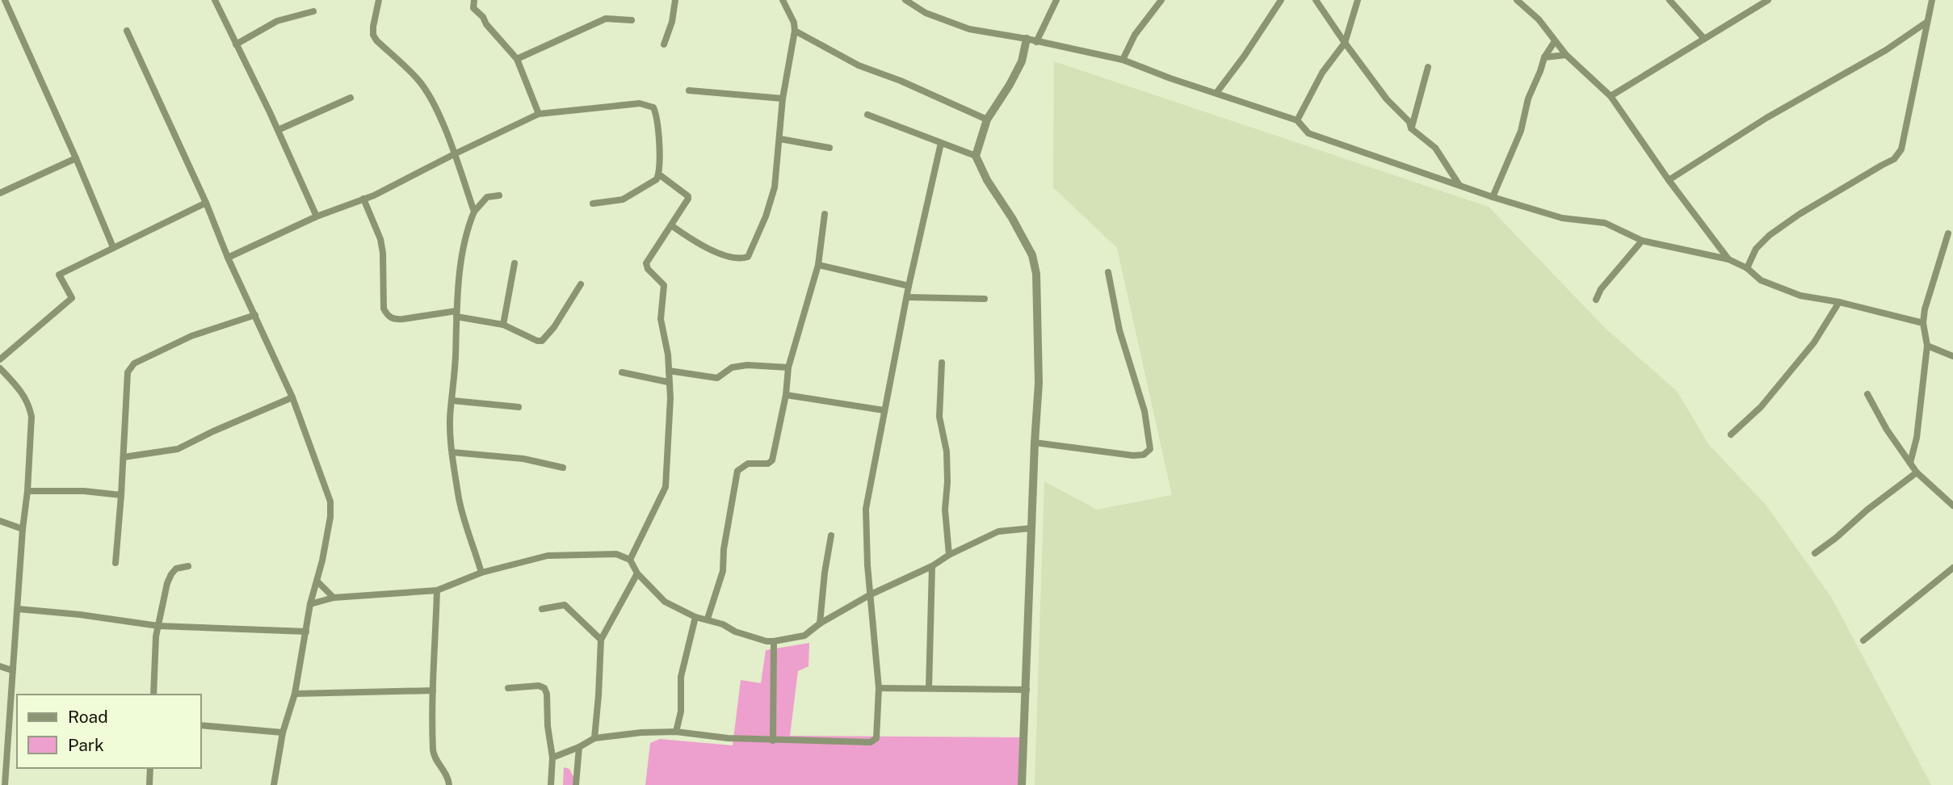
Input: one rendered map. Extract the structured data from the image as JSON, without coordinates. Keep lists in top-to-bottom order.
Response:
{
  "legend": ["Road", "Park"]
}
